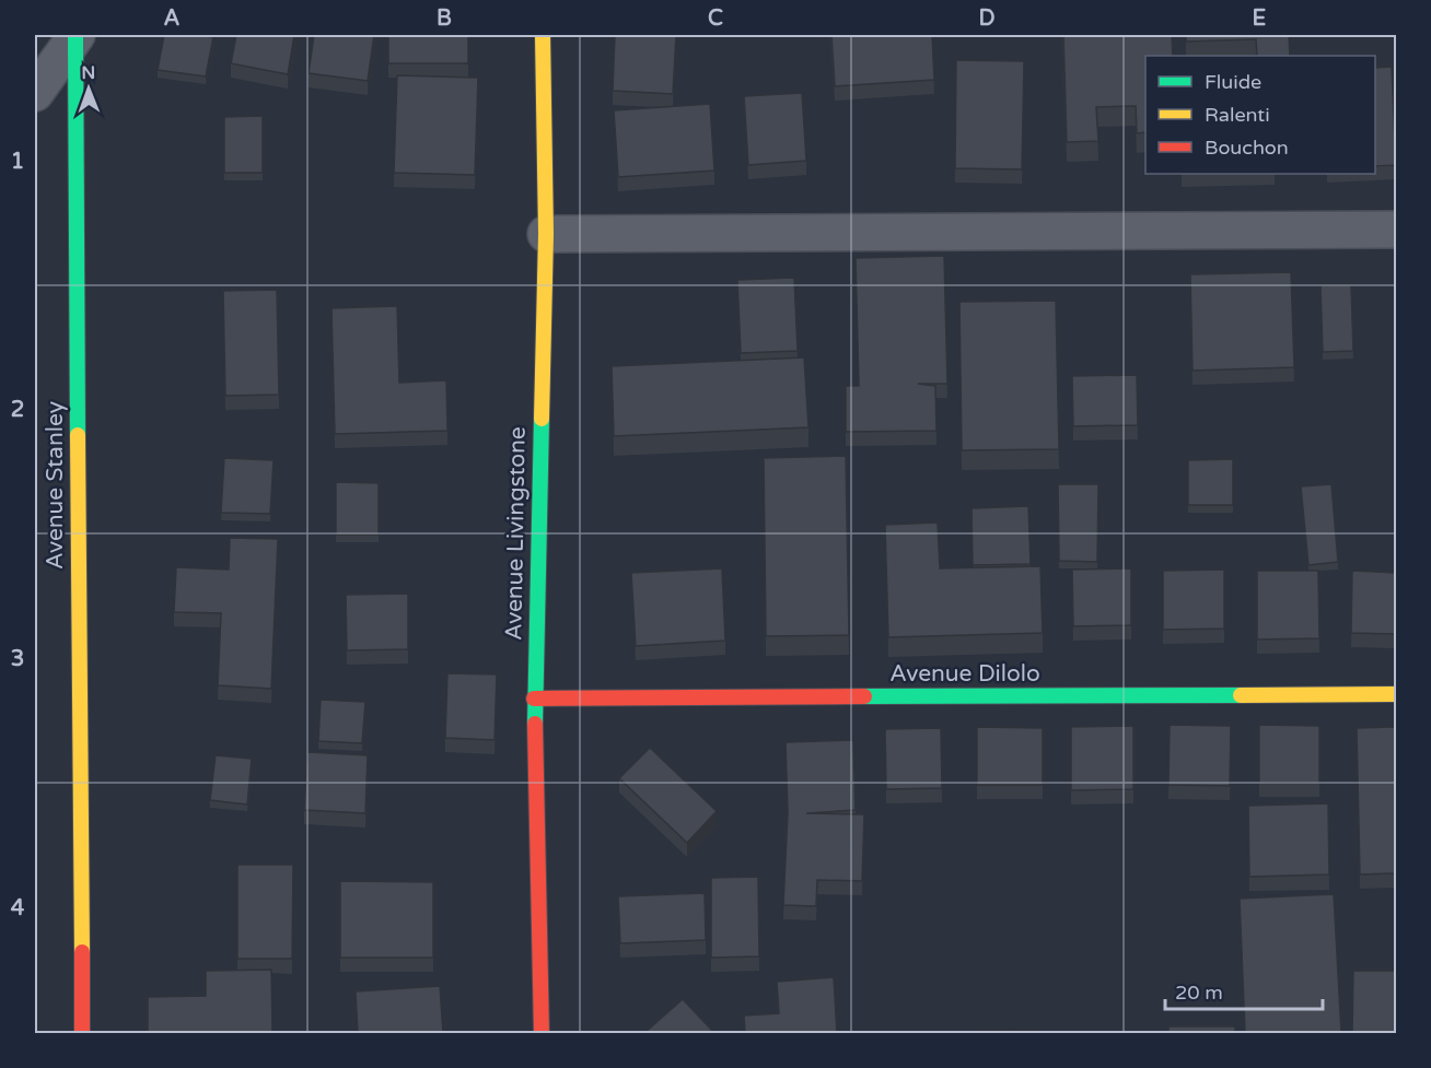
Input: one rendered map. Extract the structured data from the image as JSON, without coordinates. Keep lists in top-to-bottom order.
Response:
{
  "streets": {
    "street": ["Avenue Stanley", "Avenue Livingstone", "Avenue Dilolo"]
  },
  "crossings": [
    ["Avenue Livingstone", "Avenue Dilolo"]
  ],
  "legend": ["Fluide", "Ralenti", "Bouchon"],
  "scale_bar": "20 m",
  "north": "top",
  "grid": {
    "columns": [
      "A",
      "B",
      "C",
      "D",
      "E"
    ],
    "rows": [
      "1",
      "2",
      "3",
      "4"
    ]
  }
}
